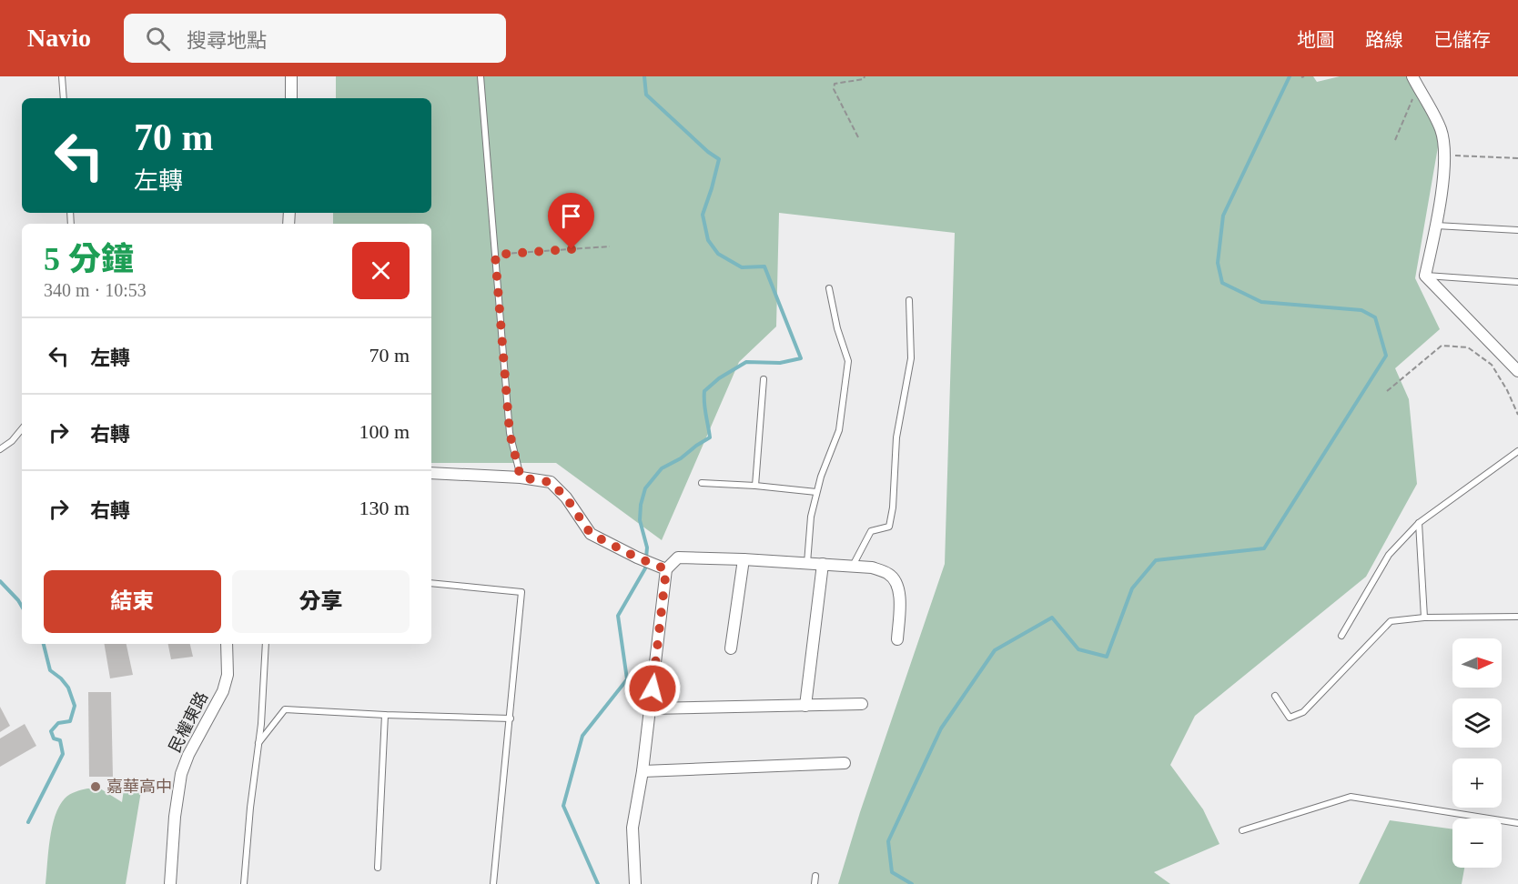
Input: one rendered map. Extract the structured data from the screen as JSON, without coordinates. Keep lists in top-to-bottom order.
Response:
{
  "streets": {
    "street": ["民權東路"]
  },
  "places": ["嘉華高中"],
  "north": "right",
  "page": {
    "header": "Navio",
    "search": "搜尋地點",
    "nav": ["地圖", "路線", "已儲存"],
    "turn": ["70 m", "左轉"],
    "heading": ["5 分鐘", "340 m · 10:53"],
    "list": [
      {
        "name": "左轉",
        "value": "70 m"
      },
      {
        "name": "右轉",
        "value": "100 m"
      },
      {
        "name": "右轉",
        "value": "130 m"
      }
    ],
    "buttons": ["結束", "分享"],
    "map_buttons": ["+", "−"]
  }
}
